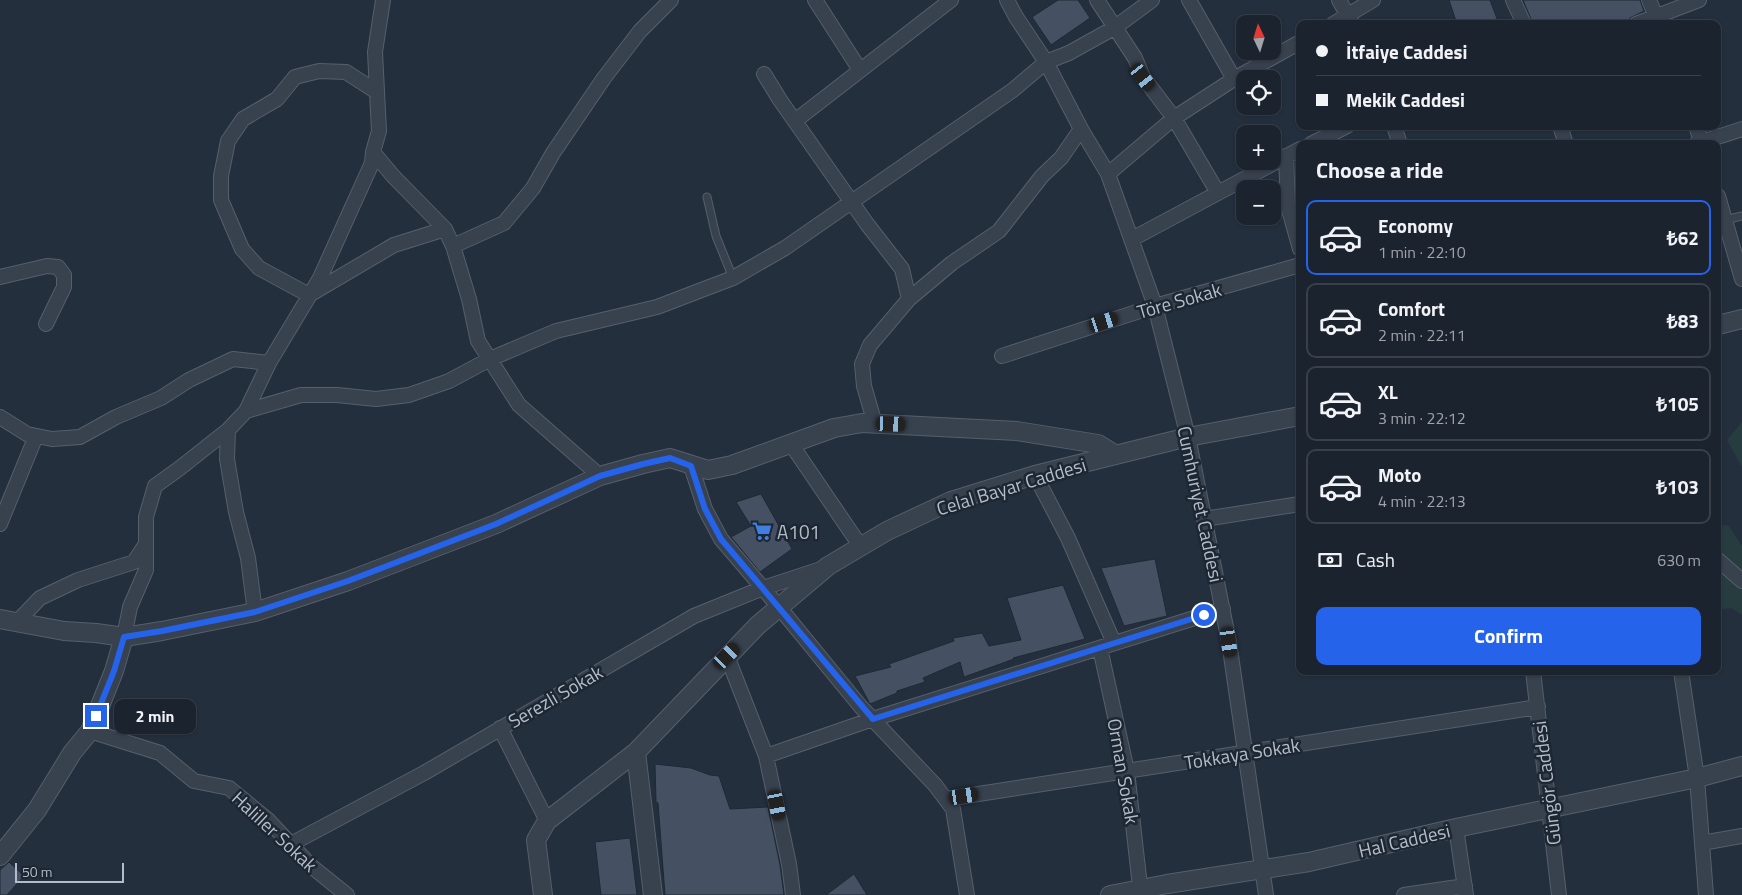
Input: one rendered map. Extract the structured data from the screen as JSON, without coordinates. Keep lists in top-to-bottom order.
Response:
{
  "streets": {
    "street": [
      "Töre Sokak",
      "Celal Bayar Caddesi",
      "Cumhuriyet Caddesi",
      "Serezli Sokak",
      "Tokkaya Sokak",
      "Orman Sokak",
      "Güngör Caddesi",
      "Haliller Sokak",
      "Hal Caddesi"
    ]
  },
  "crossings": [
    ["Töre Sokak", "Cumhuriyet Caddesi"],
    ["Celal Bayar Caddesi", "Cumhuriyet Caddesi"],
    ["Celal Bayar Caddesi", "Serezli Sokak"],
    ["Cumhuriyet Caddesi", "Tokkaya Sokak"],
    ["Cumhuriyet Caddesi", "Hal Caddesi"],
    ["Serezli Sokak", "Haliller Sokak"],
    ["Tokkaya Sokak", "Orman Sokak"],
    ["Tokkaya Sokak", "Güngör Caddesi"],
    ["Orman Sokak", "Hal Caddesi"],
    ["Güngör Caddesi", "Hal Caddesi"]
  ],
  "places": {
    "supermarket": ["A101"]
  },
  "scale_bar": "50 m",
  "north": "top",
  "page": {
    "map_buttons": ["+", "−"],
    "banner": ["İtfaiye Caddesi", "Mekik Caddesi"],
    "heading": "Choose a ride",
    "list": [
      {
        "name": "Economy",
        "note": "1 min · 22:10",
        "value": "₺62"
      },
      {
        "name": "Comfort",
        "note": "2 min · 22:11",
        "value": "₺83"
      },
      {
        "name": "XL",
        "note": "3 min · 22:12",
        "value": "₺105"
      },
      {
        "name": "Moto",
        "note": "4 min · 22:13",
        "value": "₺103"
      }
    ],
    "pay": ["Cash", "630 m"],
    "buttons": "Confirm",
    "bubble": "2 min",
    "scale": "50 m"
  }
}
